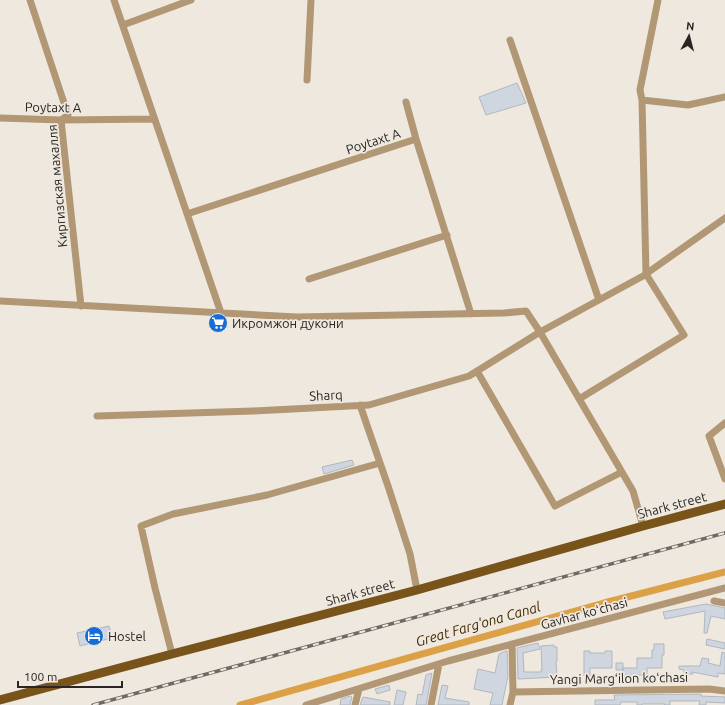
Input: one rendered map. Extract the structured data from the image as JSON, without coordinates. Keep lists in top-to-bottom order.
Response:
{
  "streets": {
    "main road": ["Shark street"],
    "street": [
      "Poytaxt A",
      "Киргизская махалля",
      "Sharq",
      "Gavhar koʻchasi",
      "Yangi Margʻilon koʻchasi"
    ]
  },
  "crossings": [
    ["Poytaxt A", "Киргизская махалля"]
  ],
  "water": ["Great Farg'ona Canal"],
  "places": {
    "supermarket": ["Икромжон дукони"],
    "hotel": ["Hostel"]
  },
  "scale_bar": "100 m",
  "north": "top"
}
